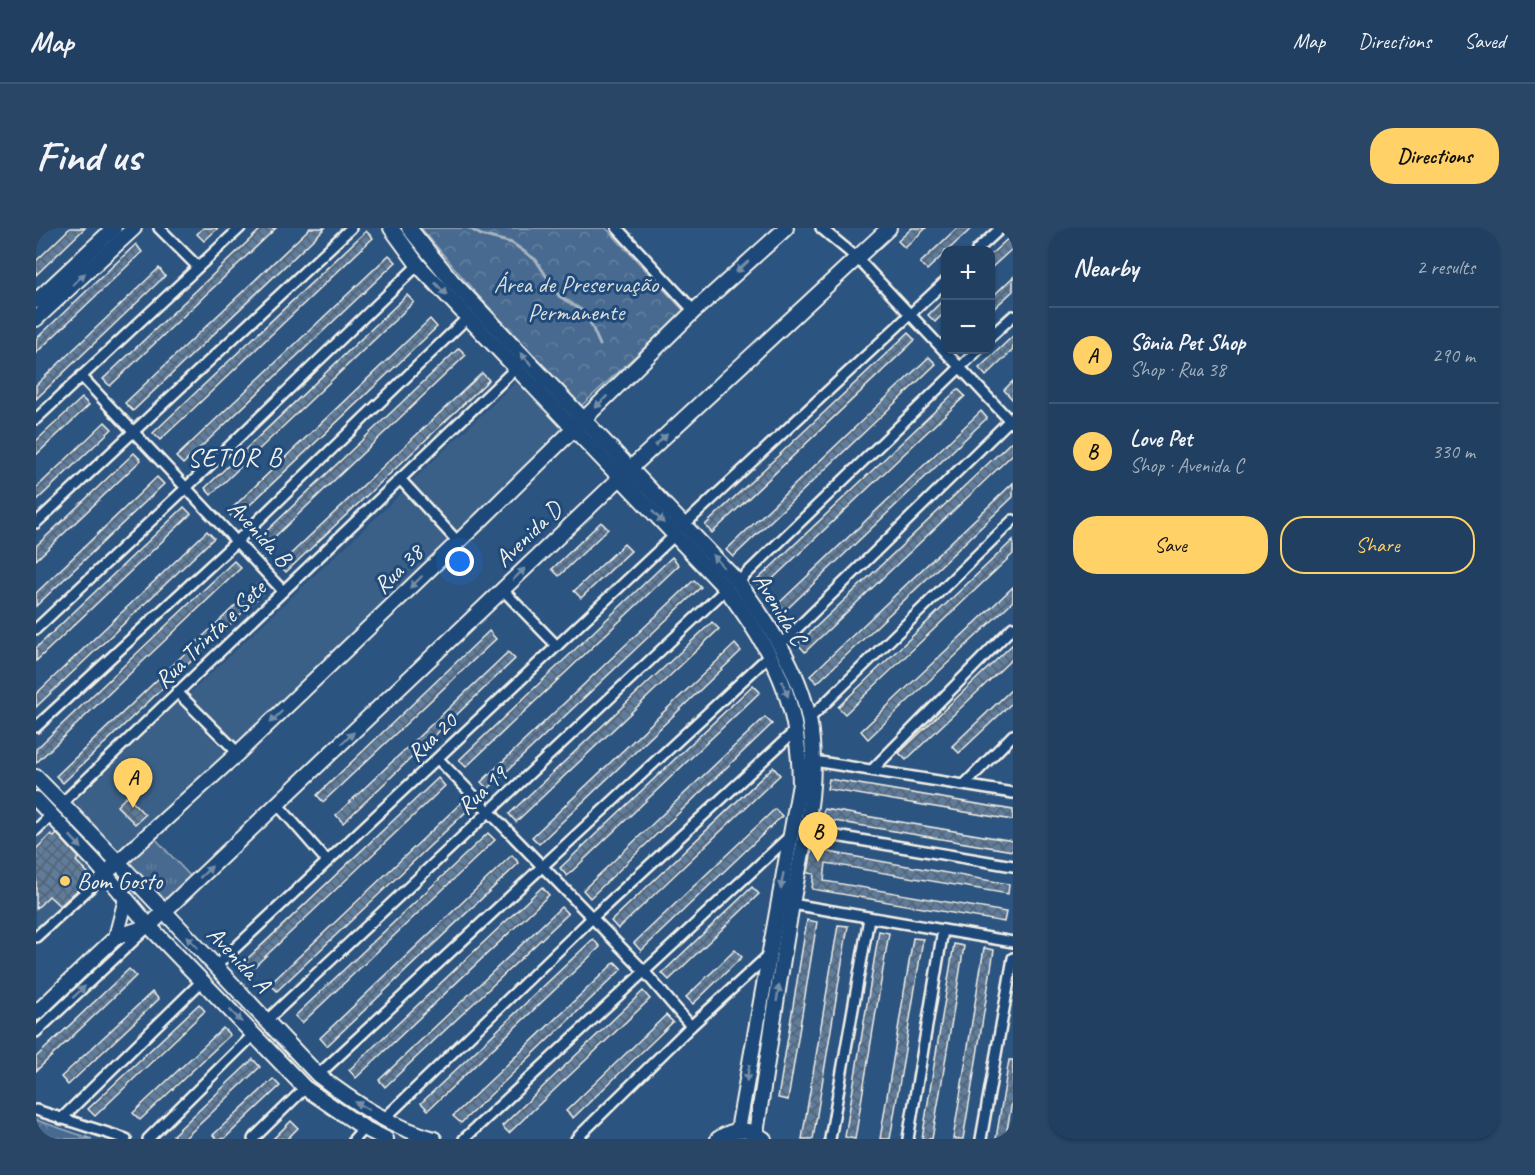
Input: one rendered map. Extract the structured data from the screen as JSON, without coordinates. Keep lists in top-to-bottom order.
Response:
{
  "streets": {
    "street": [
      "Avenida B",
      "Avenida D",
      "Rua 38",
      "Avenida C",
      "Rua Trinta e Sete",
      "Rua 20",
      "Rua 19",
      "Avenida A"
    ]
  },
  "crossings": [
    ["Avenida B", "Rua Trinta e Sete"],
    ["Avenida D", "Avenida C"],
    ["Avenida D", "Avenida A"],
    ["Rua 38", "Avenida C"],
    ["Rua 38", "Avenida A"],
    ["Avenida C", "Rua Trinta e Sete"],
    ["Avenida C", "Rua 20"],
    ["Avenida C", "Rua 19"],
    ["Rua Trinta e Sete", "Avenida A"],
    ["Rua 20", "Avenida A"],
    ["Rua 19", "Avenida A"]
  ],
  "one_way": ["Avenida D", "Rua 38"],
  "districts": ["SETOR B"],
  "parks": ["Área de Preservação Permanente"],
  "places": ["Bom Gosto"],
  "page": {
    "header": "Map",
    "nav": ["Map", "Directions", "Saved"],
    "buttons": [
      "Directions",
      ["Save", "Share"]
    ],
    "title": "Find us",
    "heading": ["Nearby", "2 results"],
    "map_buttons": ["+", "−"],
    "list": [
      {
        "mark": "A",
        "name": "Sônia Pet Shop",
        "note": "Shop · Rua 38",
        "value": "290 m"
      },
      {
        "mark": "B",
        "name": "Love Pet",
        "note": "Shop · Avenida C",
        "value": "330 m"
      }
    ],
    "pins": ["A", "B"]
  }
}
